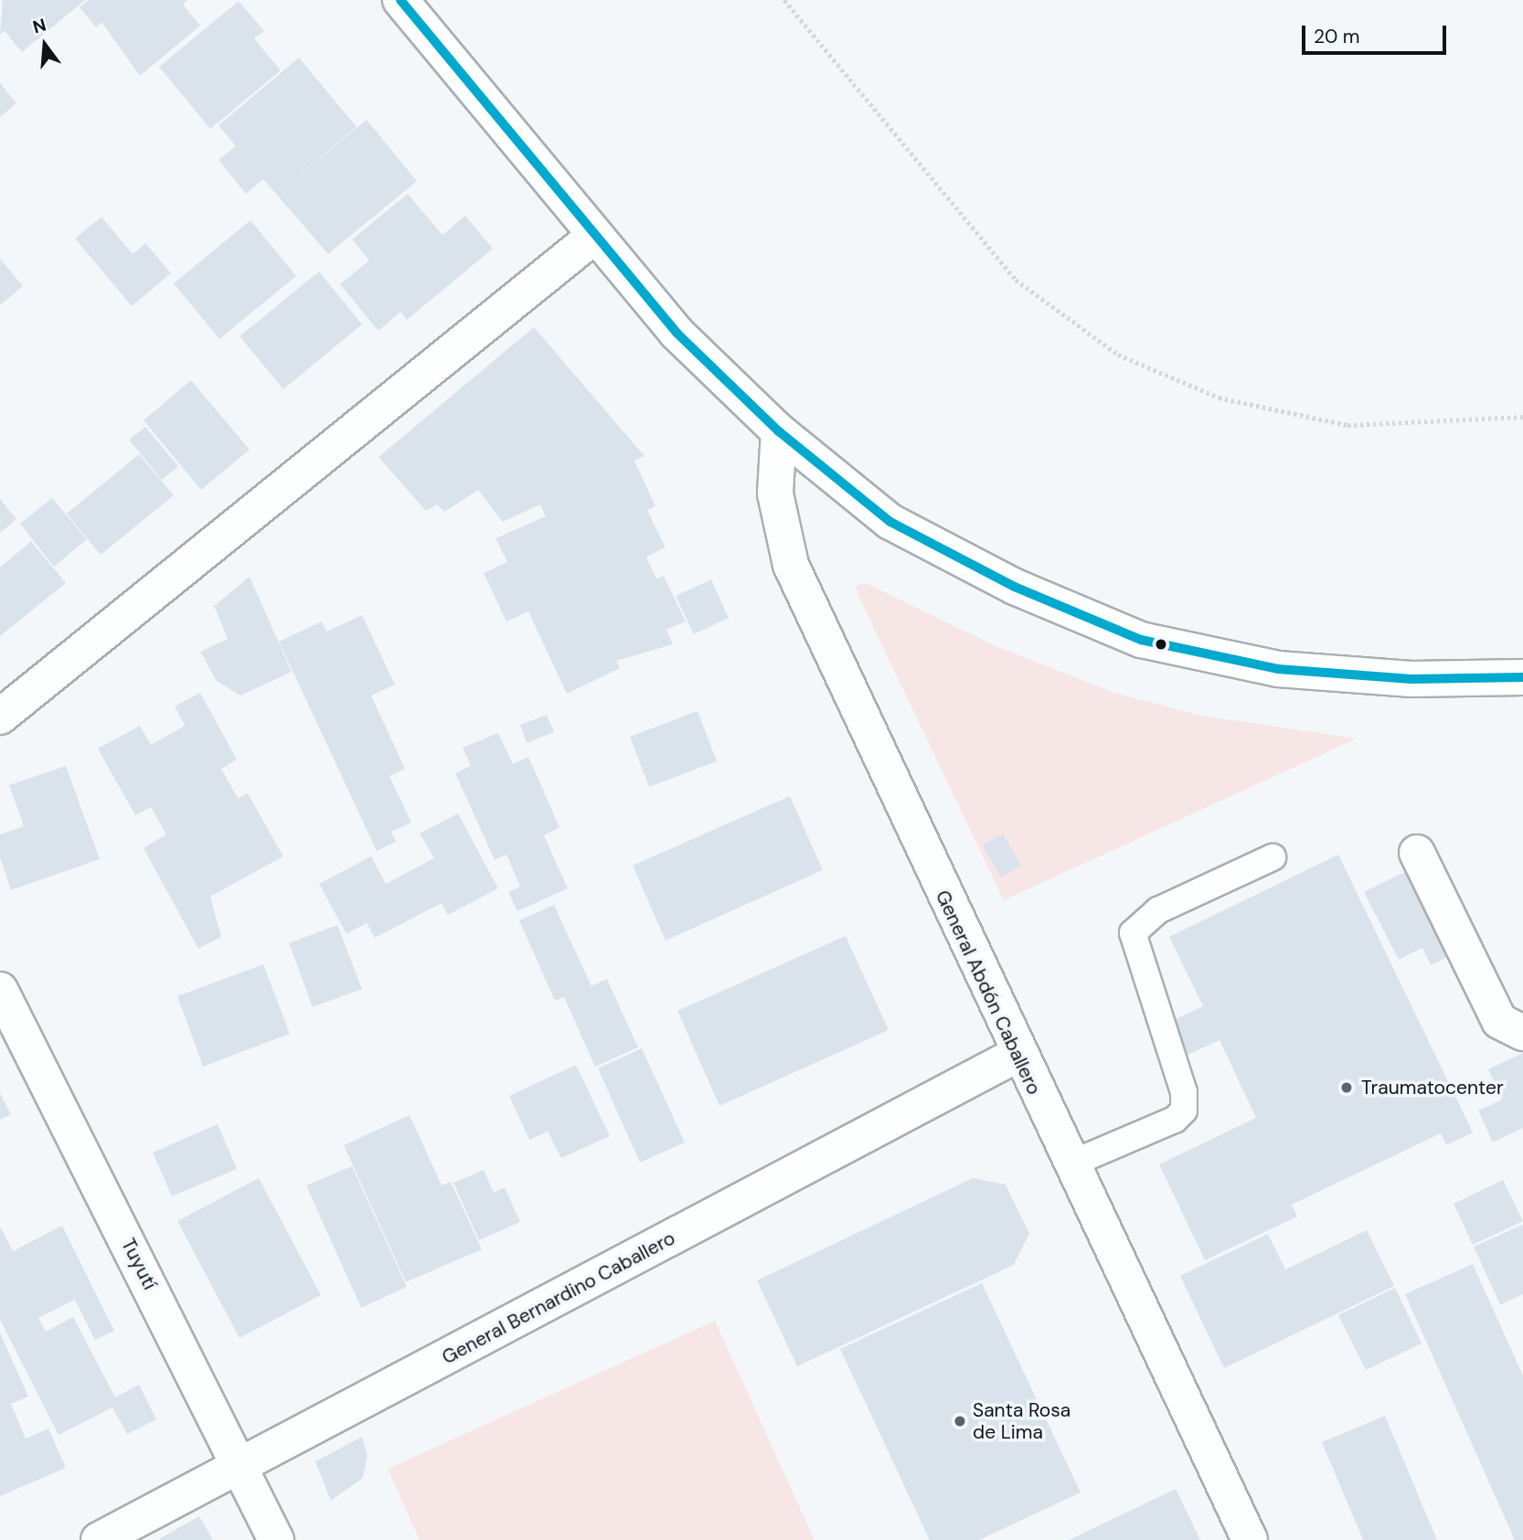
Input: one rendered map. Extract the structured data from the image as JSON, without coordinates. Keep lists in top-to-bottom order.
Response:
{
  "streets": {
    "street": ["General Abdón Caballero", "Tuyutí", "General Bernardino Caballero"]
  },
  "crossings": [
    ["General Abdón Caballero", "General Bernardino Caballero"],
    ["Tuyutí", "General Bernardino Caballero"]
  ],
  "places": ["Traumatocenter", "Santa Rosa de Lima"],
  "scale_bar": "20 m",
  "north": "top"
}
